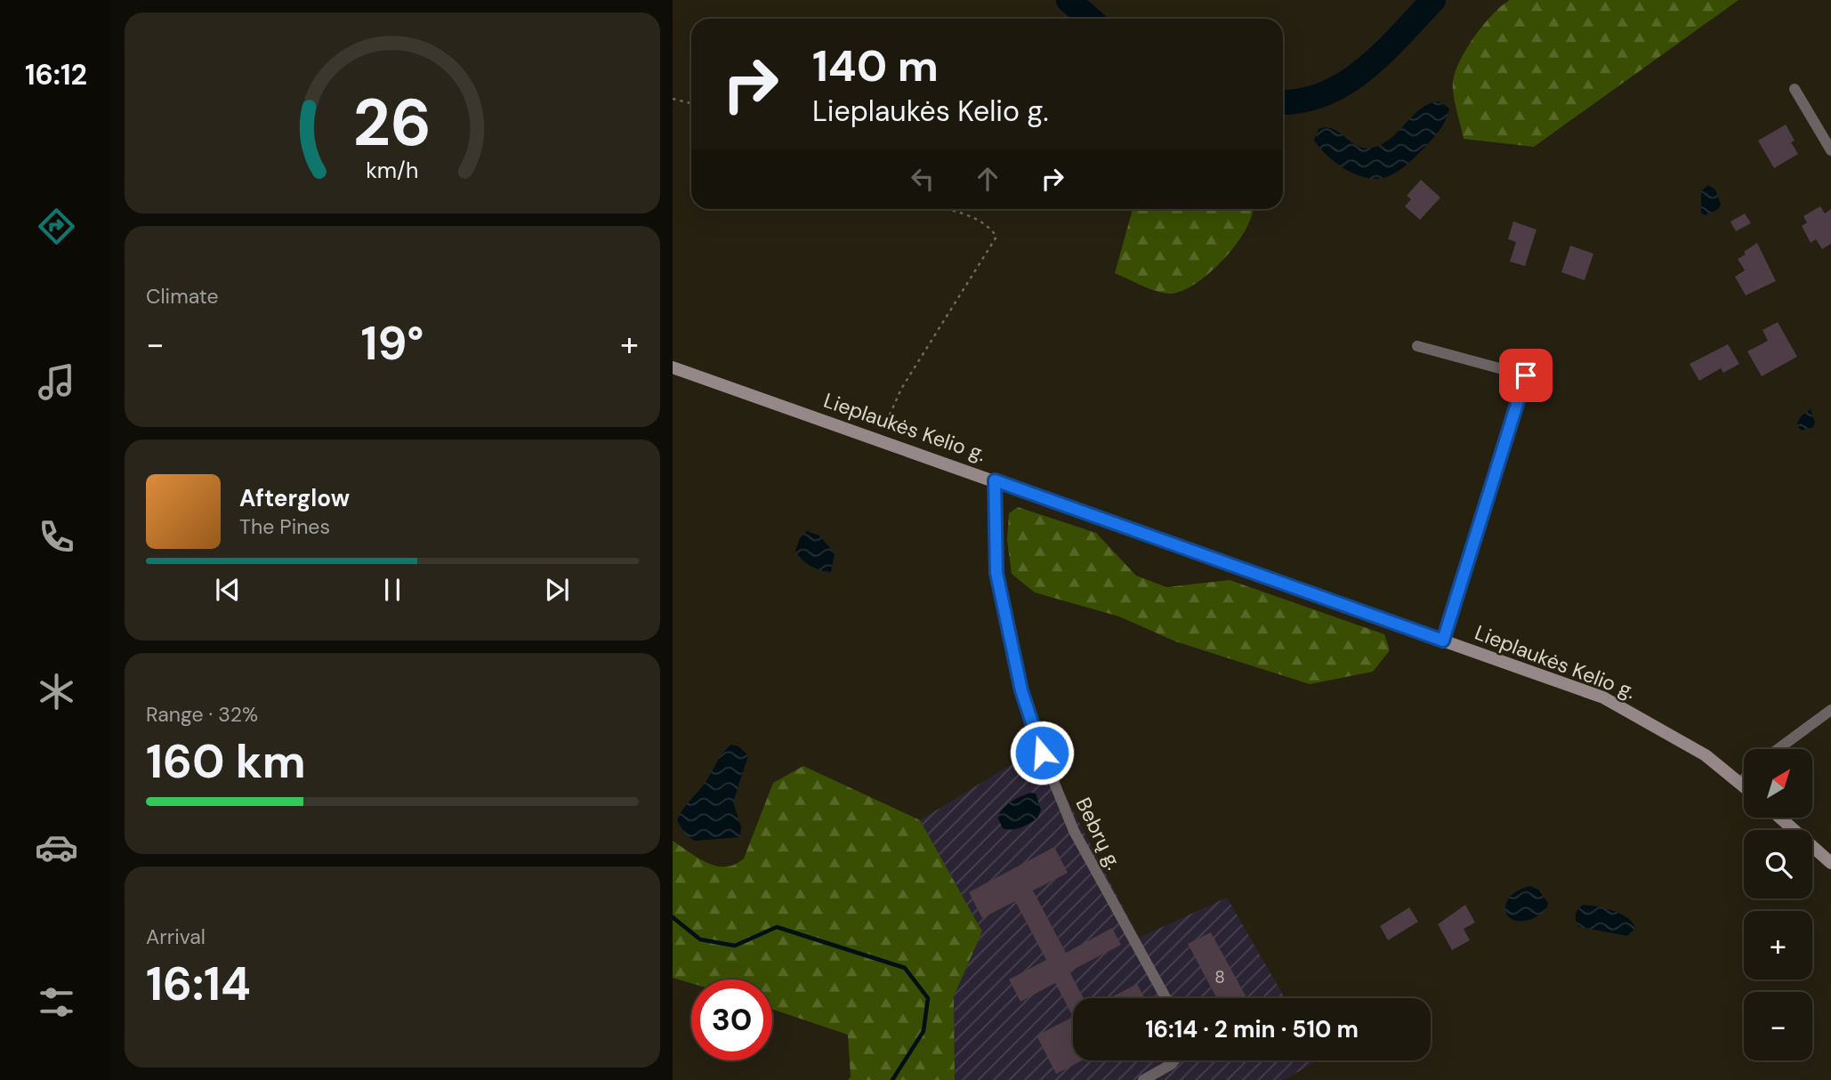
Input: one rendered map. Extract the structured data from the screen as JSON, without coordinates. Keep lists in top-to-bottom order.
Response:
{
  "streets": {
    "main road": ["Lieplaukės Kelio g."],
    "street": ["Bebrų g."]
  },
  "crossings": [
    ["Lieplaukės Kelio g.", "Bebrų g."]
  ],
  "house_numbers": ["8"],
  "north": "top right",
  "page": {
    "tabs": "16:12",
    "turn": ["140 m", "Lieplaukės Kelio g."],
    "tile": [
      "Climate",
      ["Range · 32%", "160 km"],
      ["Arrival", "16:14"]
    ],
    "heat": ["−", "19°", "+"],
    "song": ["Afterglow", "The Pines"],
    "map_buttons": ["+", "−"],
    "limit": "30",
    "trip": "16:14 · 2 min · 510 m",
    "gauge": ["26", "km/h"]
  }
}
